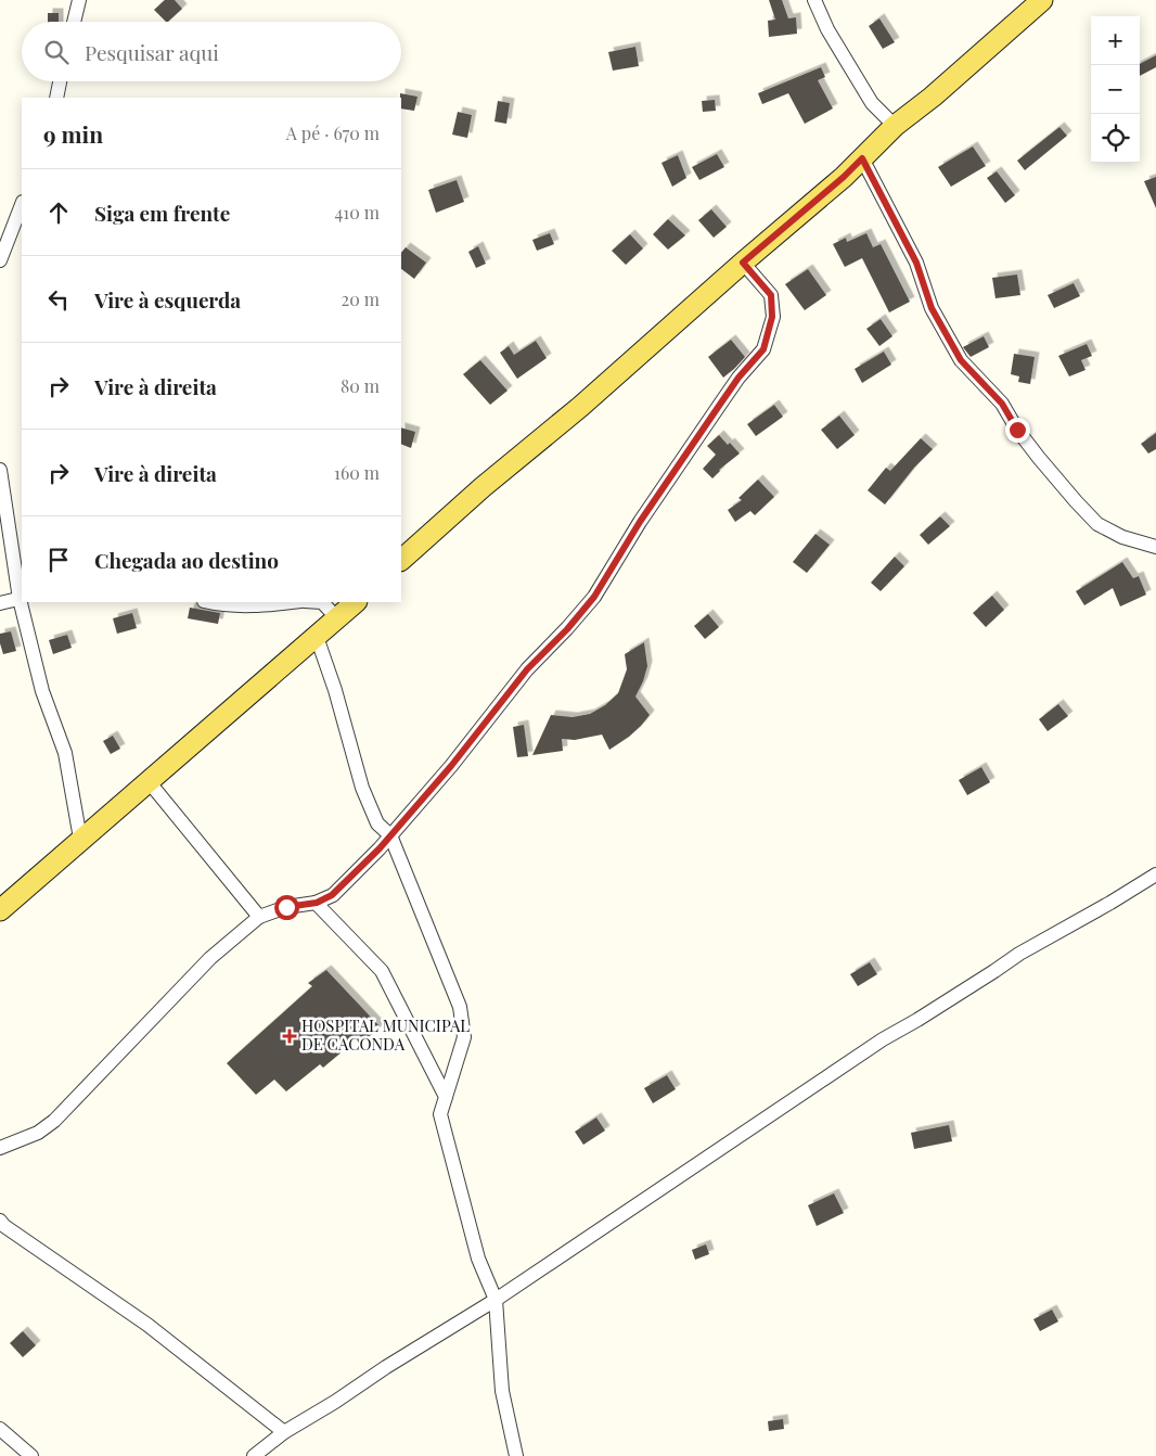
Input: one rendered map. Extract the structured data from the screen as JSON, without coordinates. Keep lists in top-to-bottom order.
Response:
{
  "places": {
    "health": ["HOSPITAL MUNICIPAL DE CACONDA"]
  },
  "page": {
    "map_buttons": ["+", "−"],
    "search": "Pesquisar aqui",
    "heading": ["9 min", "A pé · 670 m"],
    "list": [
      ["Siga em frente", "410 m"],
      ["Vire à esquerda", "20 m"],
      ["Vire à direita", "80 m"],
      ["Vire à direita", "160 m"],
      "Chegada ao destino"
    ]
  }
}
